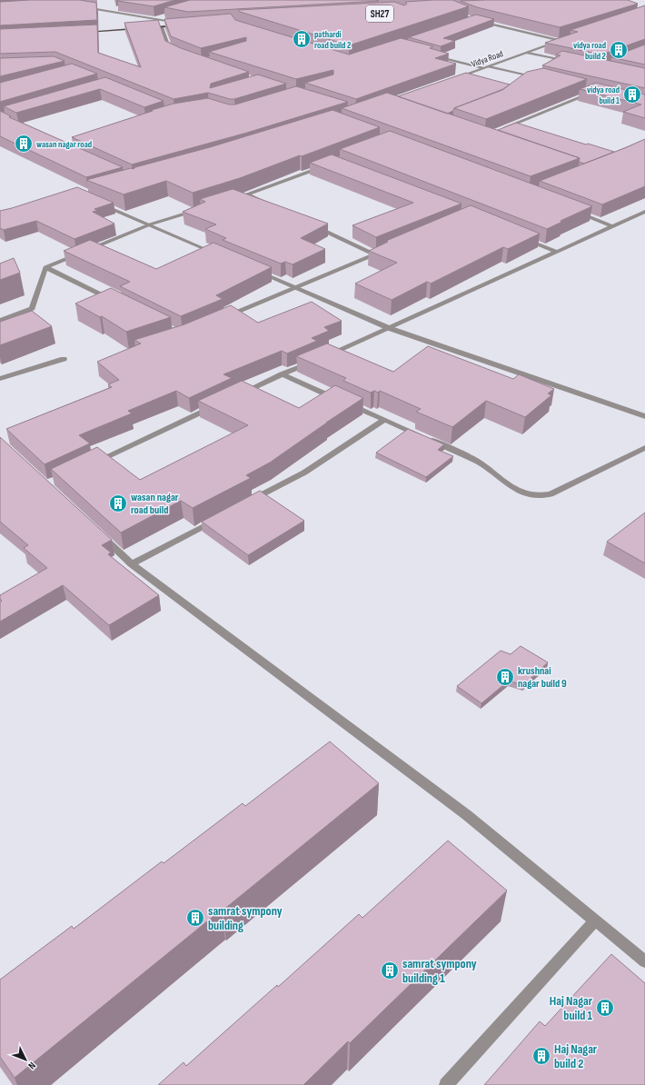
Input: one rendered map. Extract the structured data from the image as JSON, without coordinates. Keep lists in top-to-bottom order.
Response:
{
  "streets": {
    "street": ["Vidya Road"]
  },
  "places": {
    "building": [
      "pathardi road build 2",
      "vidya road build 2",
      "vidya road build 1",
      "wasan nagar road",
      "wasan nagar road build",
      "krushnai nagar build 9",
      "samrat sympony building",
      "samrat sympony building 1",
      "Haj Nagar build 1",
      "Haj Nagar build 2"
    ]
  },
  "north": "bottom right"
}
